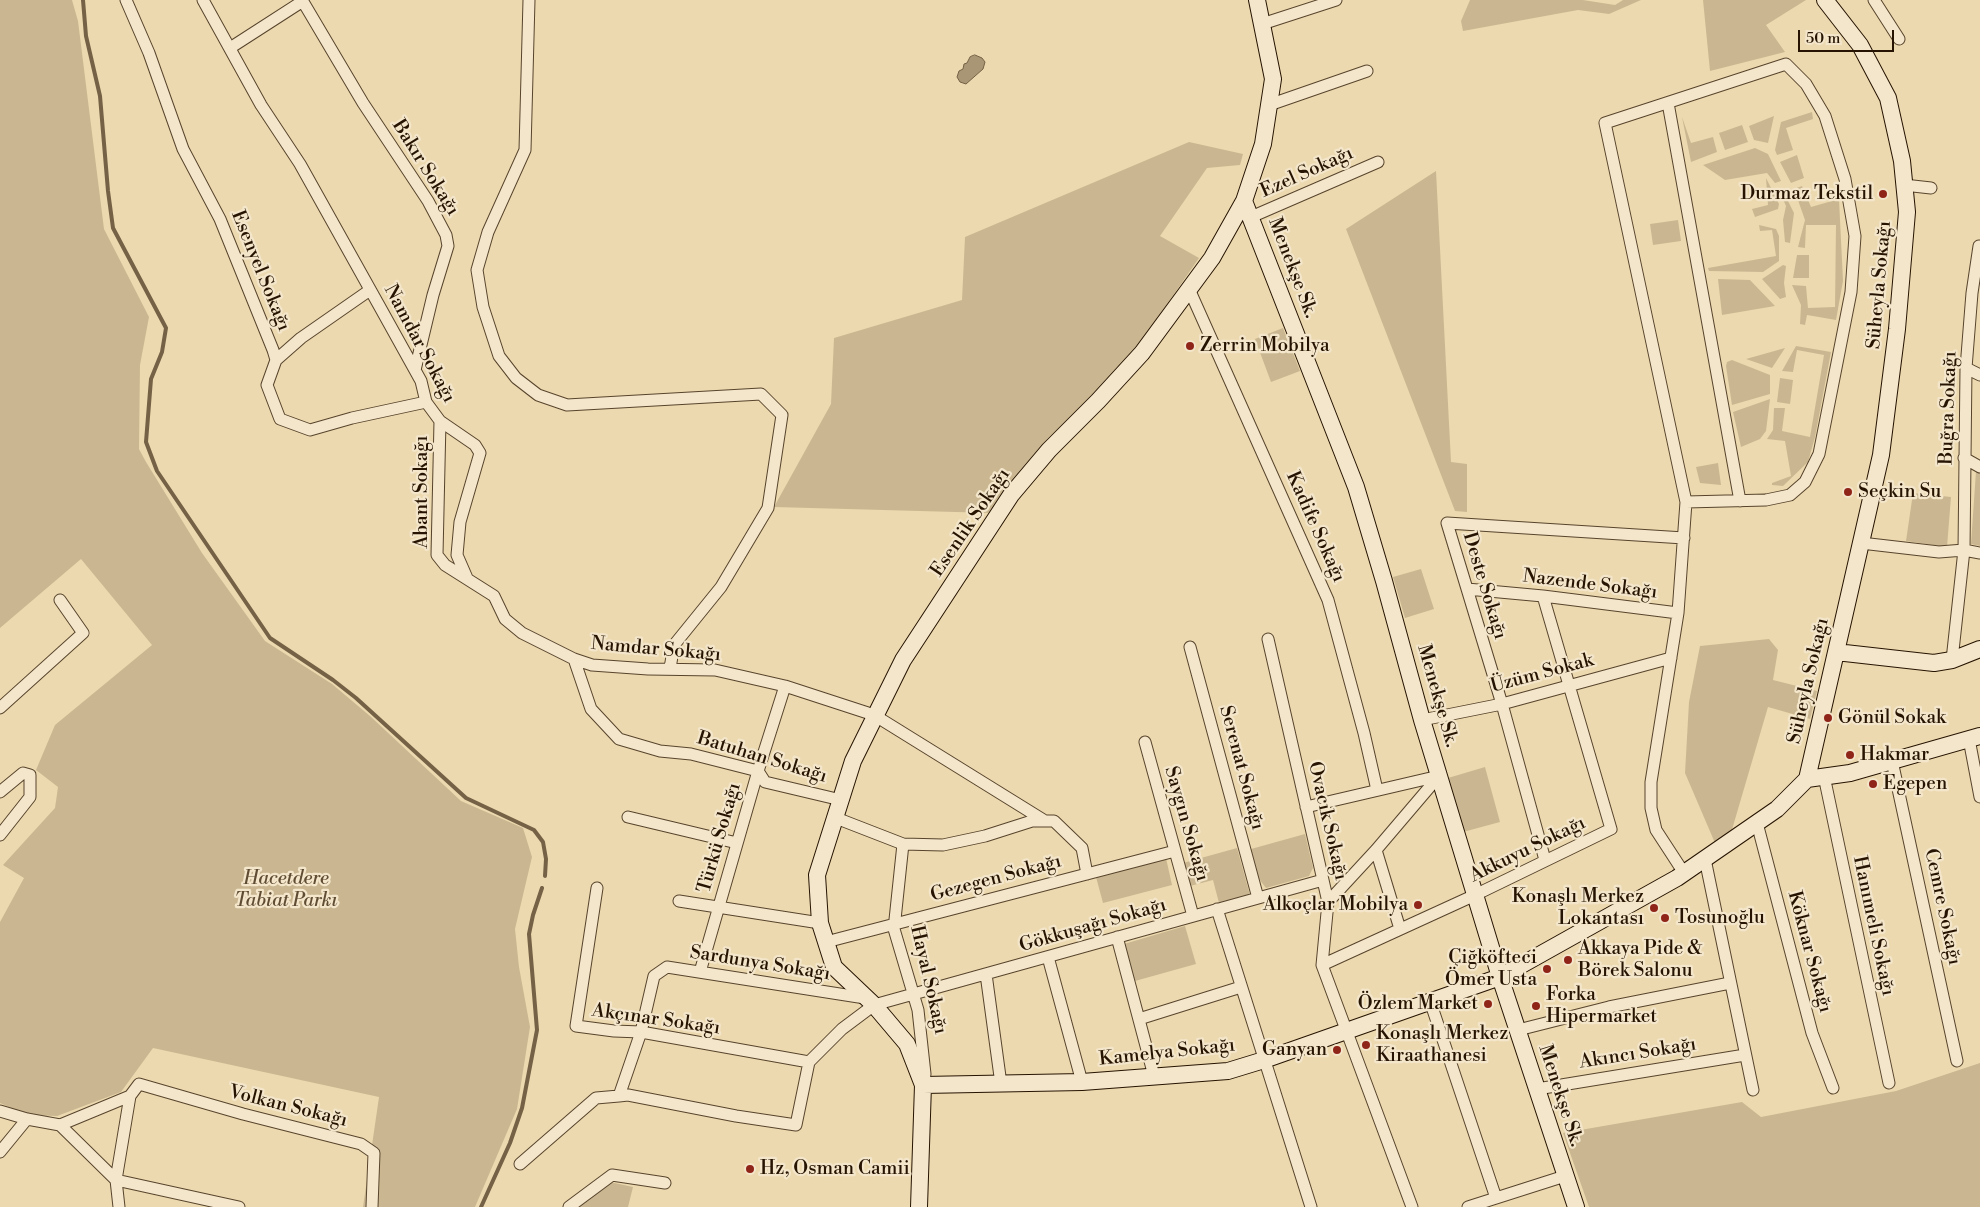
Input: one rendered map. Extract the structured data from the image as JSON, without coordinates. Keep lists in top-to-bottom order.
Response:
{
  "streets": {
    "street": [
      "Bakır Sokağı",
      "Ezel Sokağı",
      "Menekşe Sk.",
      "Esenyel Sokağı",
      "Süheyla Sokağı",
      "Namdar Sokağı",
      "Buğra Sokağı",
      "Abant Sokağı",
      "Esenlik Sokağı",
      "Kadife Sokağı",
      "Nazende Sokağı",
      "Deste Sokağı",
      "Üzüm Sokak",
      "Batuhan Sokağı",
      "Serenat Sokağı",
      "Ovacık Sokağı",
      "Saygın Sokağı",
      "Türkü Sokağı",
      "Akkuyu Sokağı",
      "Gezegen Sokağı",
      "Cemre Sokağı",
      "Gökkuşağı Sokağı",
      "Hanımeli Sokağı",
      "Köknar Sokağı",
      "Sardunya Sokağı",
      "Hayal Sokağı",
      "Akçınar Sokağı",
      "Kamelya Sokağı",
      "Akıncı Sokağı",
      "Volkan Sokağı"
    ]
  },
  "crossings": [
    ["Bakır Sokağı", "Namdar Sokağı"],
    ["Ezel Sokağı", "Menekşe Sk."],
    ["Menekşe Sk.", "Esenlik Sokağı"],
    ["Menekşe Sk.", "Üzüm Sokak"],
    ["Menekşe Sk.", "Akkuyu Sokağı"],
    ["Menekşe Sk.", "Akıncı Sokağı"],
    ["Esenyel Sokağı", "Namdar Sokağı"],
    ["Namdar Sokağı", "Abant Sokağı"],
    ["Namdar Sokağı", "Esenlik Sokağı"],
    ["Namdar Sokağı", "Batuhan Sokağı"],
    ["Namdar Sokağı", "Türkü Sokağı"],
    ["Namdar Sokağı", "Gezegen Sokağı"],
    ["Esenlik Sokağı", "Kadife Sokağı"],
    ["Esenlik Sokağı", "Batuhan Sokağı"],
    ["Esenlik Sokağı", "Gezegen Sokağı"],
    ["Esenlik Sokağı", "Gökkuşağı Sokağı"],
    ["Esenlik Sokağı", "Sardunya Sokağı"],
    ["Esenlik Sokağı", "Hayal Sokağı"],
    ["Nazende Sokağı", "Deste Sokağı"],
    ["Nazende Sokağı", "Akkuyu Sokağı"],
    ["Deste Sokağı", "Üzüm Sokak"],
    ["Deste Sokağı", "Akkuyu Sokağı"],
    ["Üzüm Sokak", "Akkuyu Sokağı"],
    ["Batuhan Sokağı", "Türkü Sokağı"],
    ["Serenat Sokağı", "Gökkuşağı Sokağı"],
    ["Ovacık Sokağı", "Akkuyu Sokağı"],
    ["Ovacık Sokağı", "Gökkuşağı Sokağı"],
    ["Saygın Sokağı", "Gezegen Sokağı"],
    ["Saygın Sokağı", "Gökkuşağı Sokağı"],
    ["Türkü Sokağı", "Sardunya Sokağı"],
    ["Gezegen Sokağı", "Hayal Sokağı"],
    ["Gökkuşağı Sokağı", "Sardunya Sokağı"],
    ["Gökkuşağı Sokağı", "Hayal Sokağı"],
    ["Gökkuşağı Sokağı", "Kamelya Sokağı"],
    ["Sardunya Sokağı", "Akçınar Sokağı"]
  ],
  "parks": ["Hacetdere Tabiat Parkı"],
  "places": [
    "Durmaz Tekstil",
    "Zerrin Mobilya",
    "Seçkin Su",
    "Gönül Sokak",
    "Hakmar",
    "Egepen",
    "Alkoçlar Mobilya",
    "Konaşlı Merkez Lokantası",
    "Tosunoğlu",
    "Akkaya Pide & Börek Salonu",
    "Çiğköfteci Ömer Usta",
    "Özlem Market",
    "Forka Hipermarket",
    "Konaşlı Merkez Kiraathanesi",
    "Ganyan",
    "Hz, Osman Camii"
  ],
  "scale_bar": "50 m"
}
